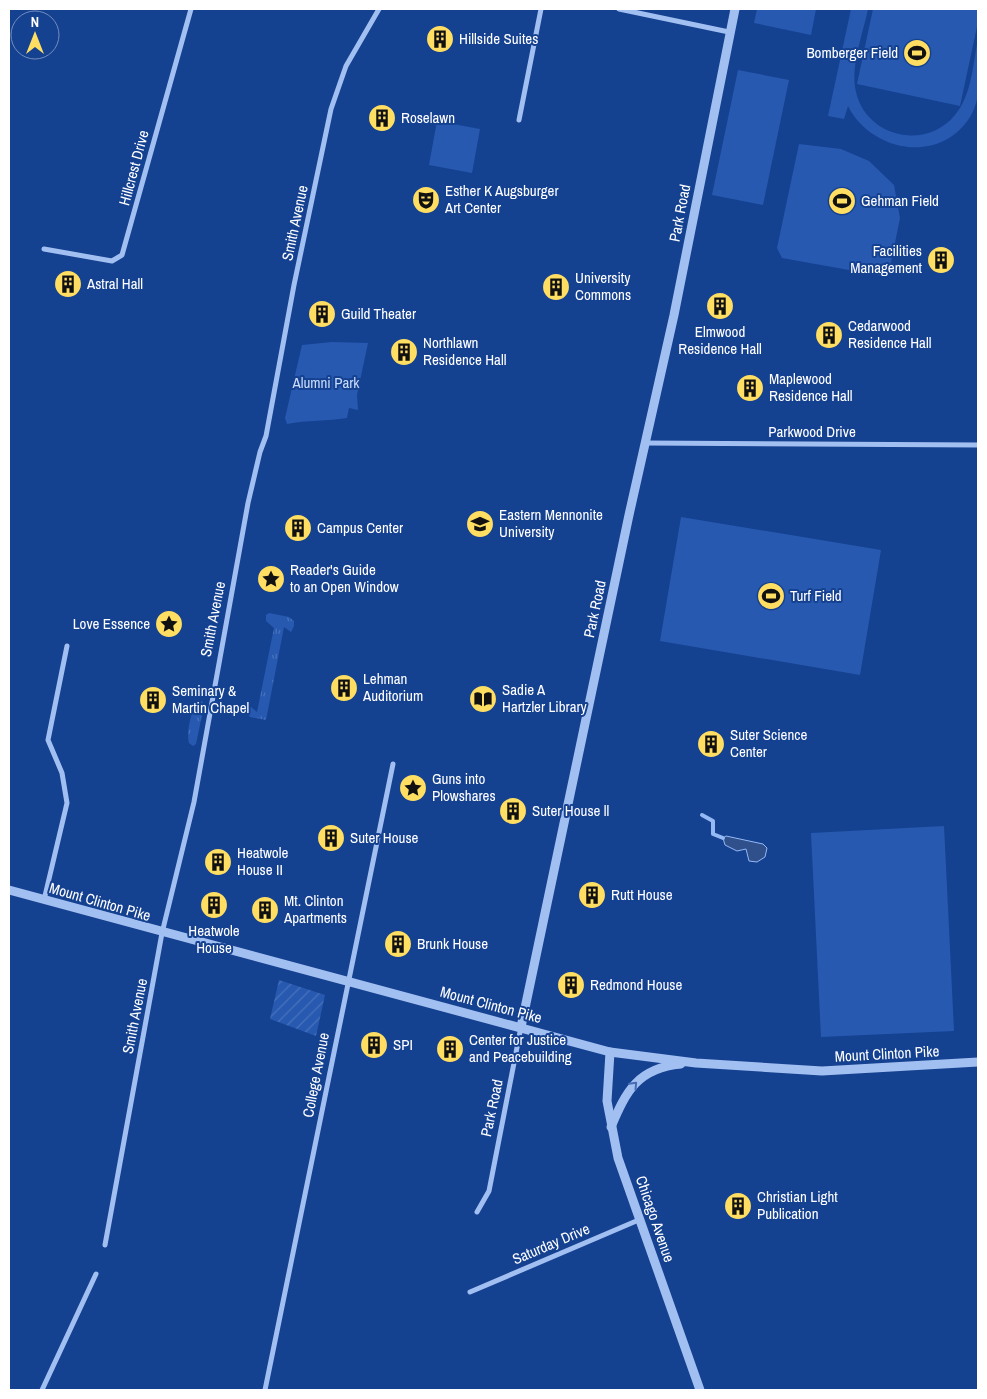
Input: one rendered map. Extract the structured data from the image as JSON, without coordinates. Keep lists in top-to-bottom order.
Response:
{
  "streets": {
    "street": [
      "Hillcrest Drive",
      "Park Road",
      "Smith Avenue",
      "Parkwood Drive",
      "Mount Clinton Pike",
      "College Avenue",
      "Chicago Avenue",
      "Saturday Drive"
    ]
  },
  "crossings": [
    ["Park Road", "Parkwood Drive"],
    ["Park Road", "Mount Clinton Pike"],
    ["Smith Avenue", "Mount Clinton Pike"],
    ["Mount Clinton Pike", "College Avenue"],
    ["Mount Clinton Pike", "Chicago Avenue"],
    ["Chicago Avenue", "Saturday Drive"]
  ],
  "parks": ["Alumni Park"],
  "places": {
    "building": [
      "Hillside Suites",
      "Roselawn",
      "Facilities Management",
      "Astral Hall",
      "University Commons",
      "Elmwood Residence Hall",
      "Guild Theater",
      "Cedarwood Residence Hall",
      "Northlawn Residence Hall",
      "Maplewood Residence Hall",
      "Campus Center",
      "Lehman Auditorium",
      "Seminary & Martin Chapel",
      "Suter Science Center",
      "Suter House ll",
      "Suter House",
      "Heatwole House II",
      "Rutt House",
      "Heatwole House",
      "Mt. Clinton Apartments",
      "Brunk House",
      "Redmond House",
      "SPI",
      "Center for Justice and Peacebuilding",
      "Christian Light Publication"
    ],
    "sports": ["Bomberger Field", "Gehman Field", "Turf Field"],
    "theatre": ["Esther K Augsburger Art Center"],
    "school or university": ["Eastern Mennonite University"],
    "place": ["Reader's Guide to an Open Window", "Love Essence", "Guns into Plowshares"],
    "library": ["Sadie A Hartzler Library"]
  },
  "north": "top"
}
